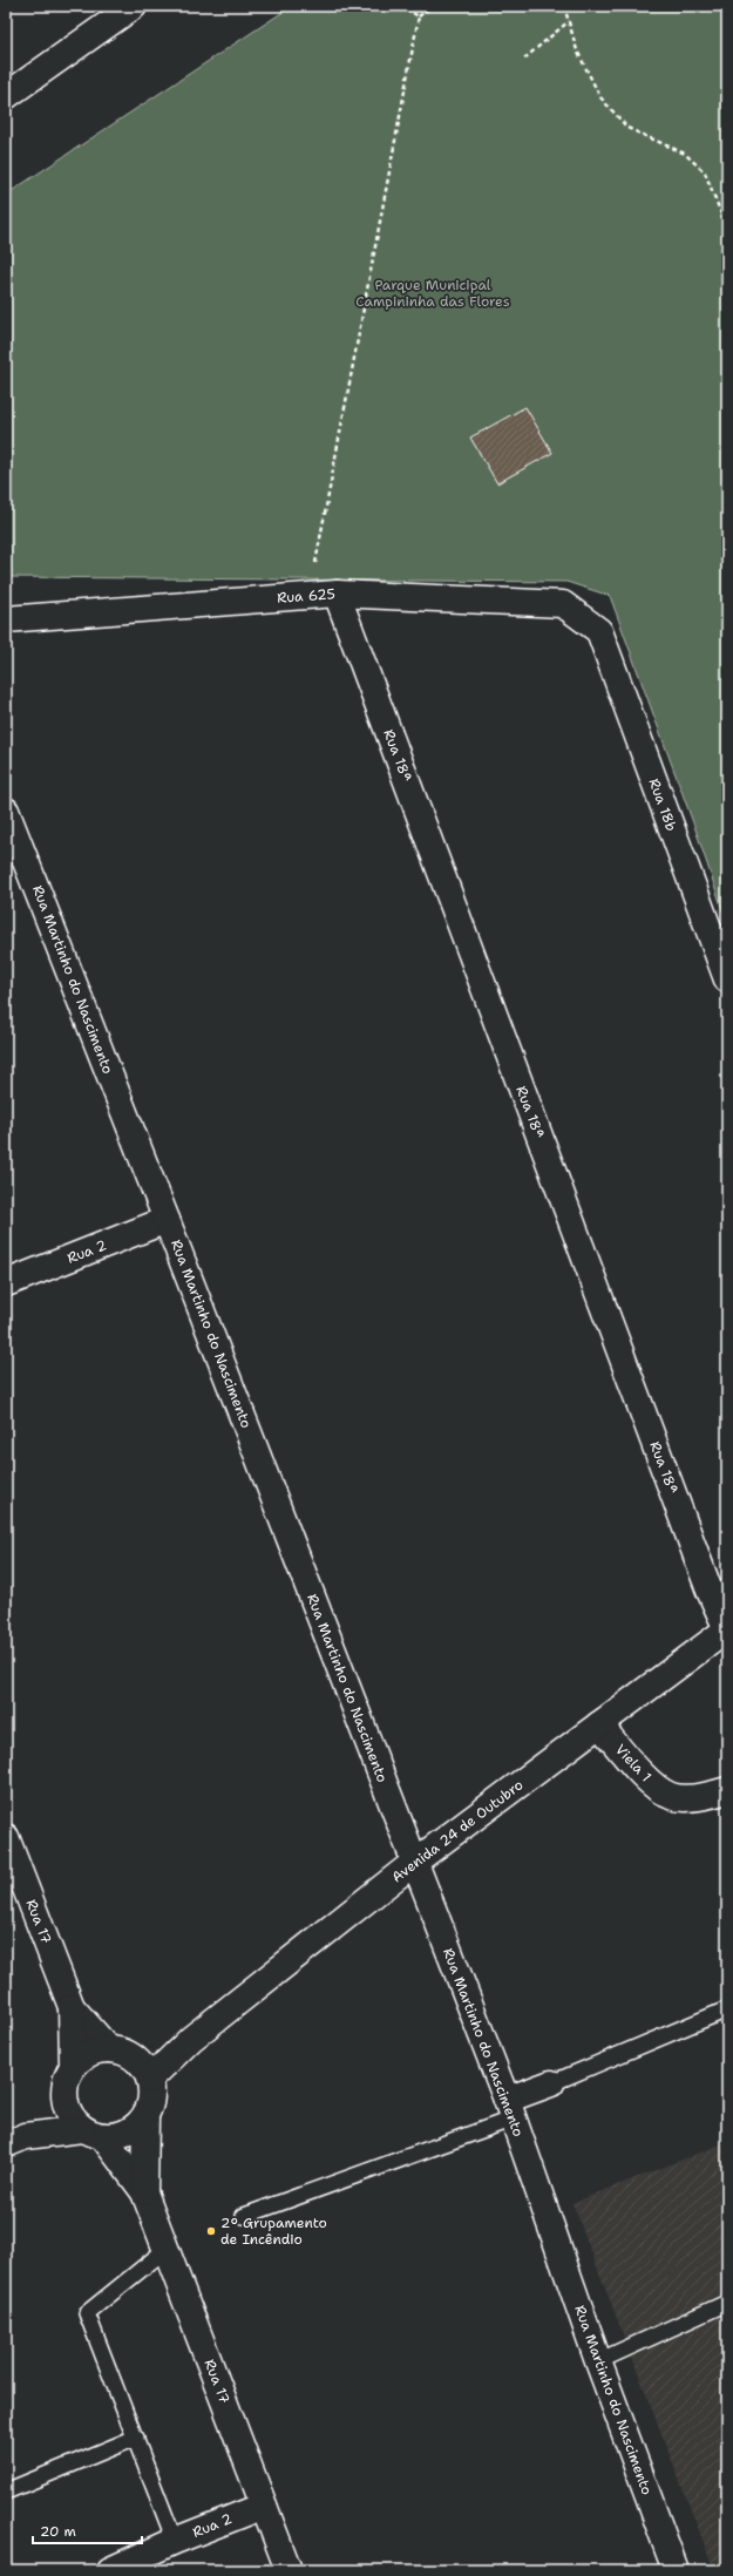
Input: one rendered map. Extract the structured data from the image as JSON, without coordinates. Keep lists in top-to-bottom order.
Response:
{
  "streets": {
    "street": [
      "Rua 625",
      "Rua 18ª",
      "Rua 18b",
      "Rua Martinho do Nascimento",
      "Rua 2",
      "Viela 1",
      "Avenida 24 de Outubro",
      "Rua 17"
    ]
  },
  "crossings": [
    ["Rua 625", "Rua 18ª"],
    ["Rua 625", "Rua 18b"],
    ["Rua 18ª", "Avenida 24 de Outubro"],
    ["Rua Martinho do Nascimento", "Rua 2"],
    ["Rua Martinho do Nascimento", "Avenida 24 de Outubro"],
    ["Rua 2", "Rua 17"],
    ["Viela 1", "Avenida 24 de Outubro"],
    ["Avenida 24 de Outubro", "Rua 17"]
  ],
  "parks": ["Parque Municipal Campininha das Flores"],
  "places": ["2º Grupamento de Incêndio"],
  "scale_bar": "20 m"
}
